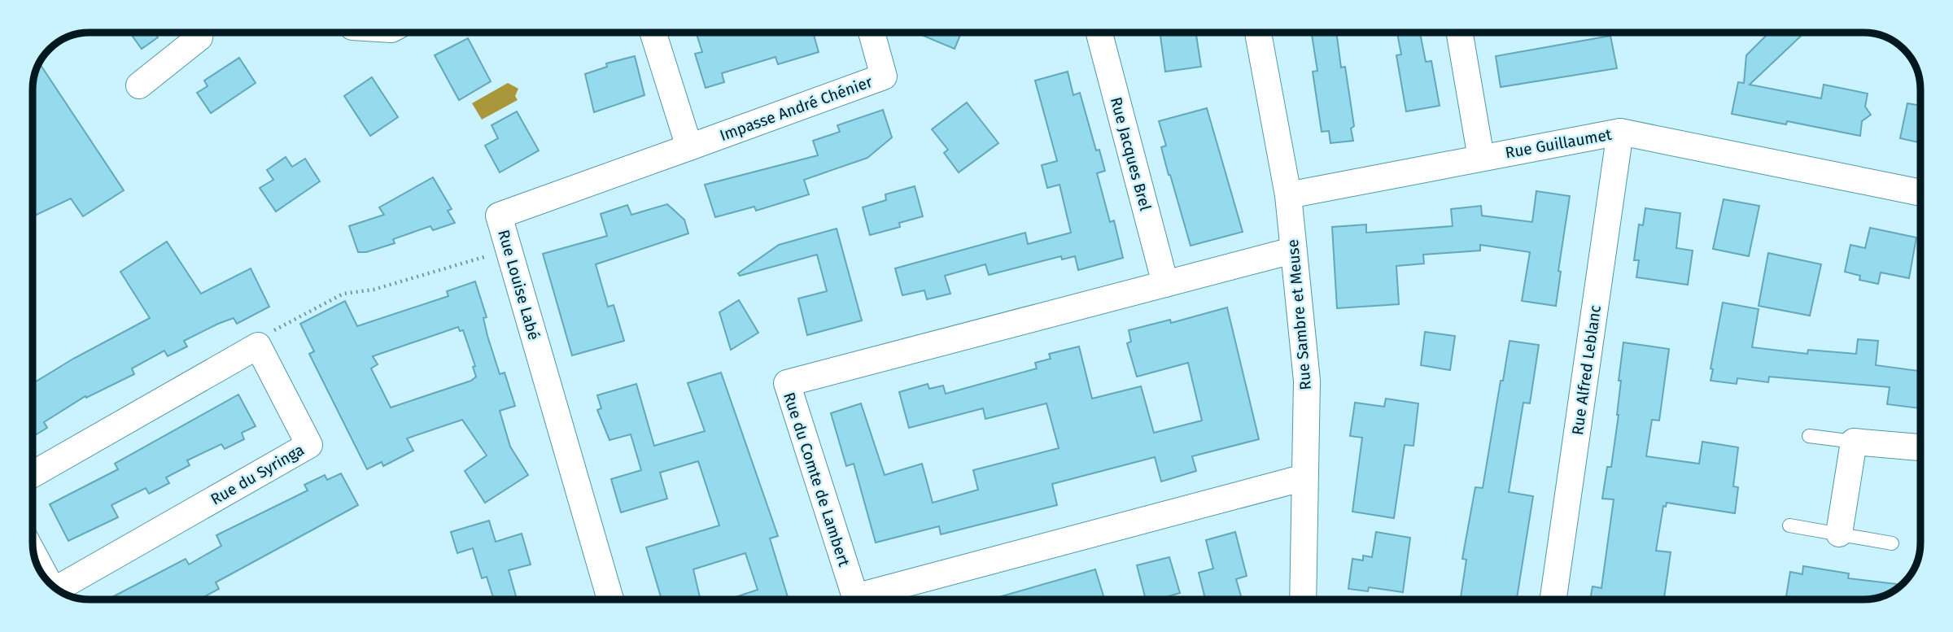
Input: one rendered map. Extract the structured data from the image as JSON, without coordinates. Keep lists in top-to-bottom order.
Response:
{
  "streets": {
    "street": [
      "Impasse André Chénier",
      "Rue Guillaumet",
      "Rue Jacques Brel",
      "Rue Louise Labé",
      "Rue Sambre et Meuse",
      "Rue Alfred Leblanc",
      "Rue du Syringa",
      "Rue du Comte de Lambert"
    ]
  },
  "crossings": [
    ["Impasse André Chénier", "Rue Louise Labé"],
    ["Rue Guillaumet", "Rue Sambre et Meuse"],
    ["Rue Guillaumet", "Rue Alfred Leblanc"],
    ["Rue Jacques Brel", "Rue du Comte de Lambert"],
    ["Rue Sambre et Meuse", "Rue du Comte de Lambert"]
  ]
}
